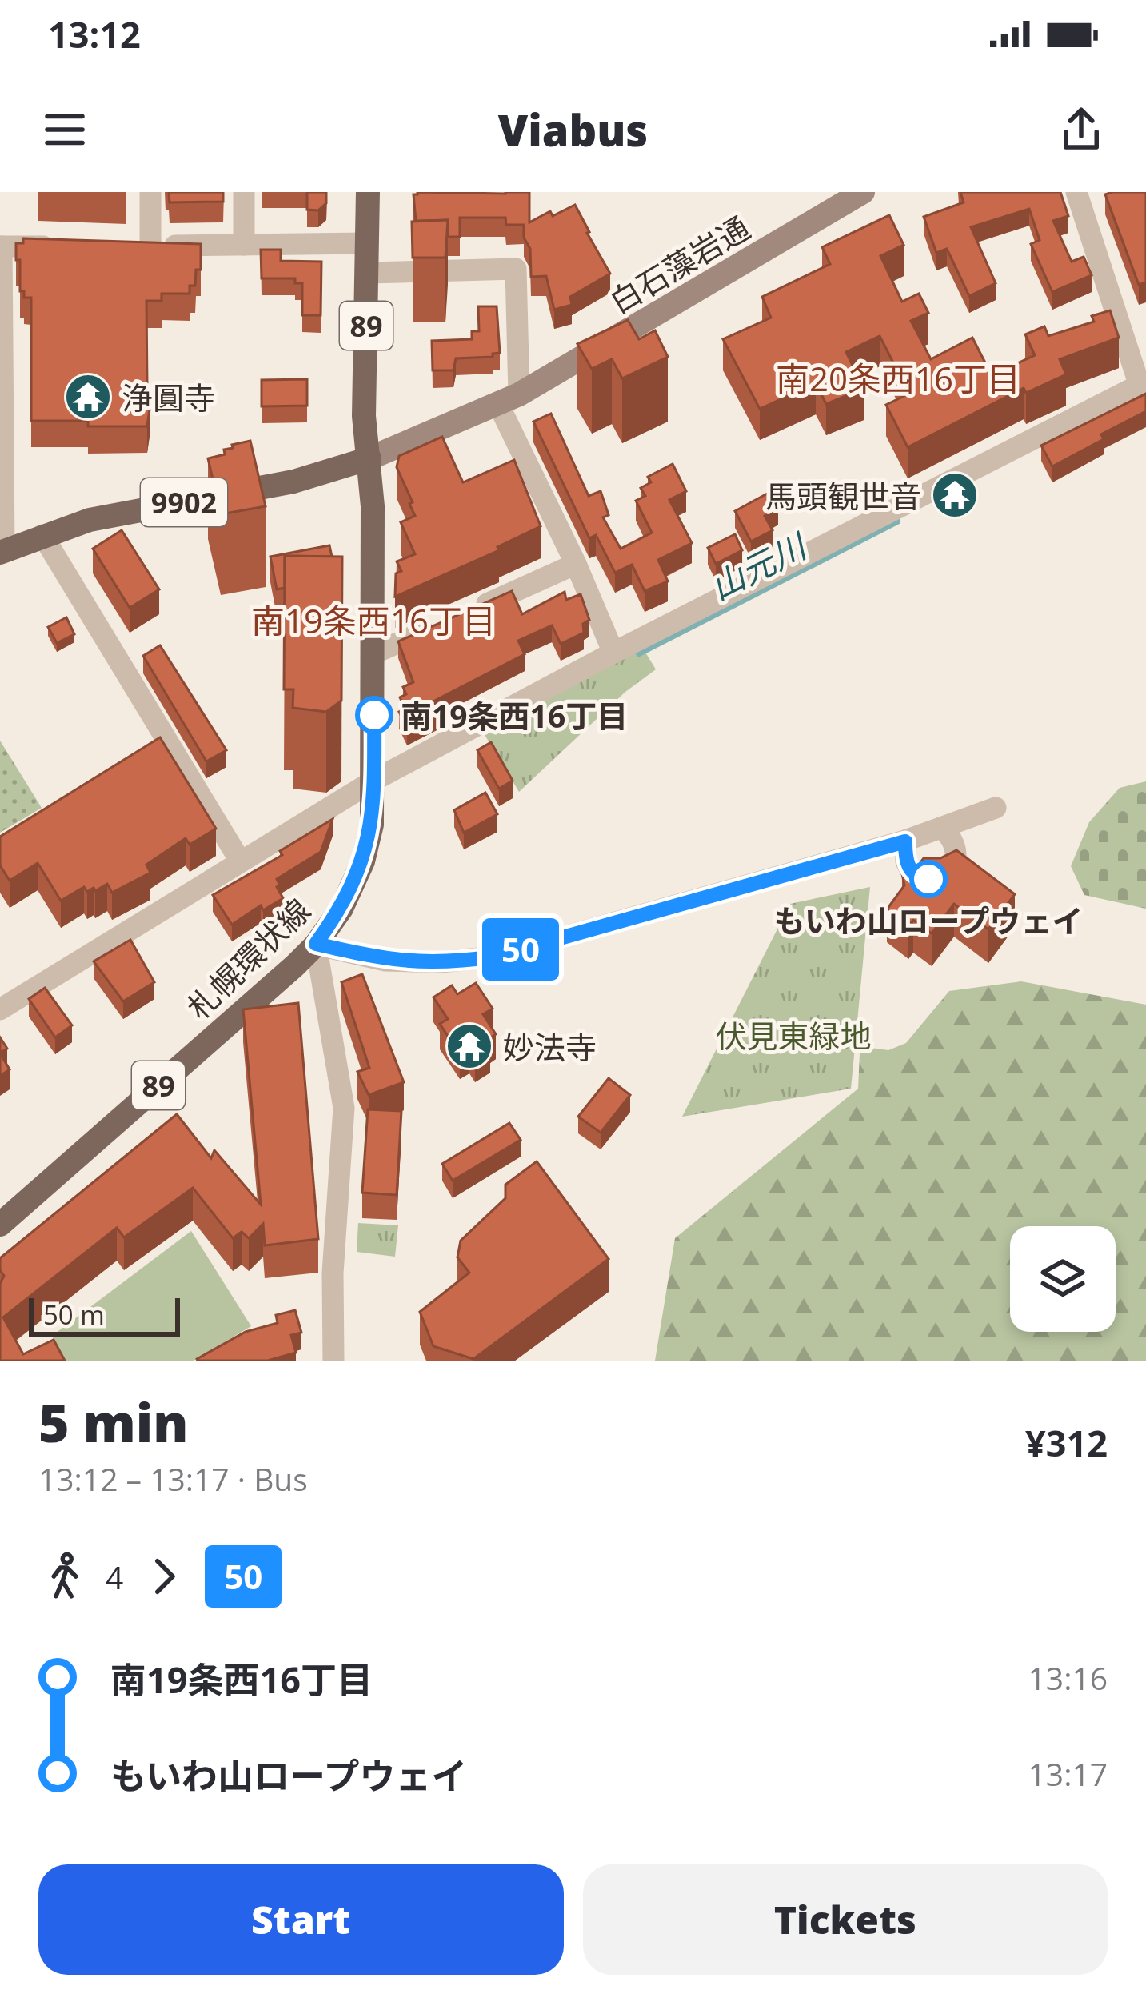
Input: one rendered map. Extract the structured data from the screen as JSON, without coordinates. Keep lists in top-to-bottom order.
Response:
{
  "streets": {
    "main road": [
      "白石藻岩通",
      "89",
      "9902",
      "札幌環状線"
    ]
  },
  "crossings": [
    ["白石藻岩通", "9902"],
    ["白石藻岩通", "札幌環状線"],
    ["9902", "札幌環状線"]
  ],
  "districts": ["南20条西16丁目", "南19条西16丁目"],
  "water": ["山元川"],
  "parks": ["伏見東緑地"],
  "places": {
    "temple": ["浄圓寺", "馬頭観世音", "妙法寺"],
    "other": ["南19条西16丁目", "もいわ山ロープウェイ"]
  },
  "lines": ["bus line 50"],
  "scale_bar": "50 m",
  "page": {
    "status": "13:12",
    "header": "Viabus",
    "on_map": "50",
    "scale": "50 m",
    "heading": ["5 min", "13:12 – 13:17 · Bus", "¥312"],
    "legs": ["4", "50"],
    "list": [
      {
        "name": "南19条西16丁目",
        "value": "13:16"
      },
      {
        "name": "もいわ山ロープウェイ",
        "value": "13:17"
      }
    ],
    "buttons": ["Start", "Tickets"]
  }
}
